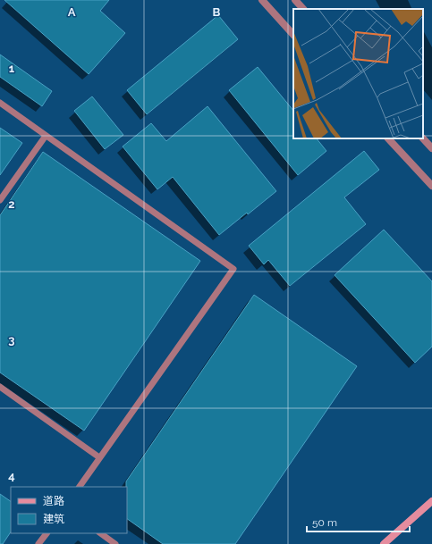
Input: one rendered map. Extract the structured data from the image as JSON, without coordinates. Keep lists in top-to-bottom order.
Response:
{
  "legend": ["道路", "建筑"],
  "scale_bar": "50 m",
  "grid": {
    "columns": ["A", "B"],
    "rows": [
      "1",
      "2",
      "3",
      "4"
    ]
  }
}
